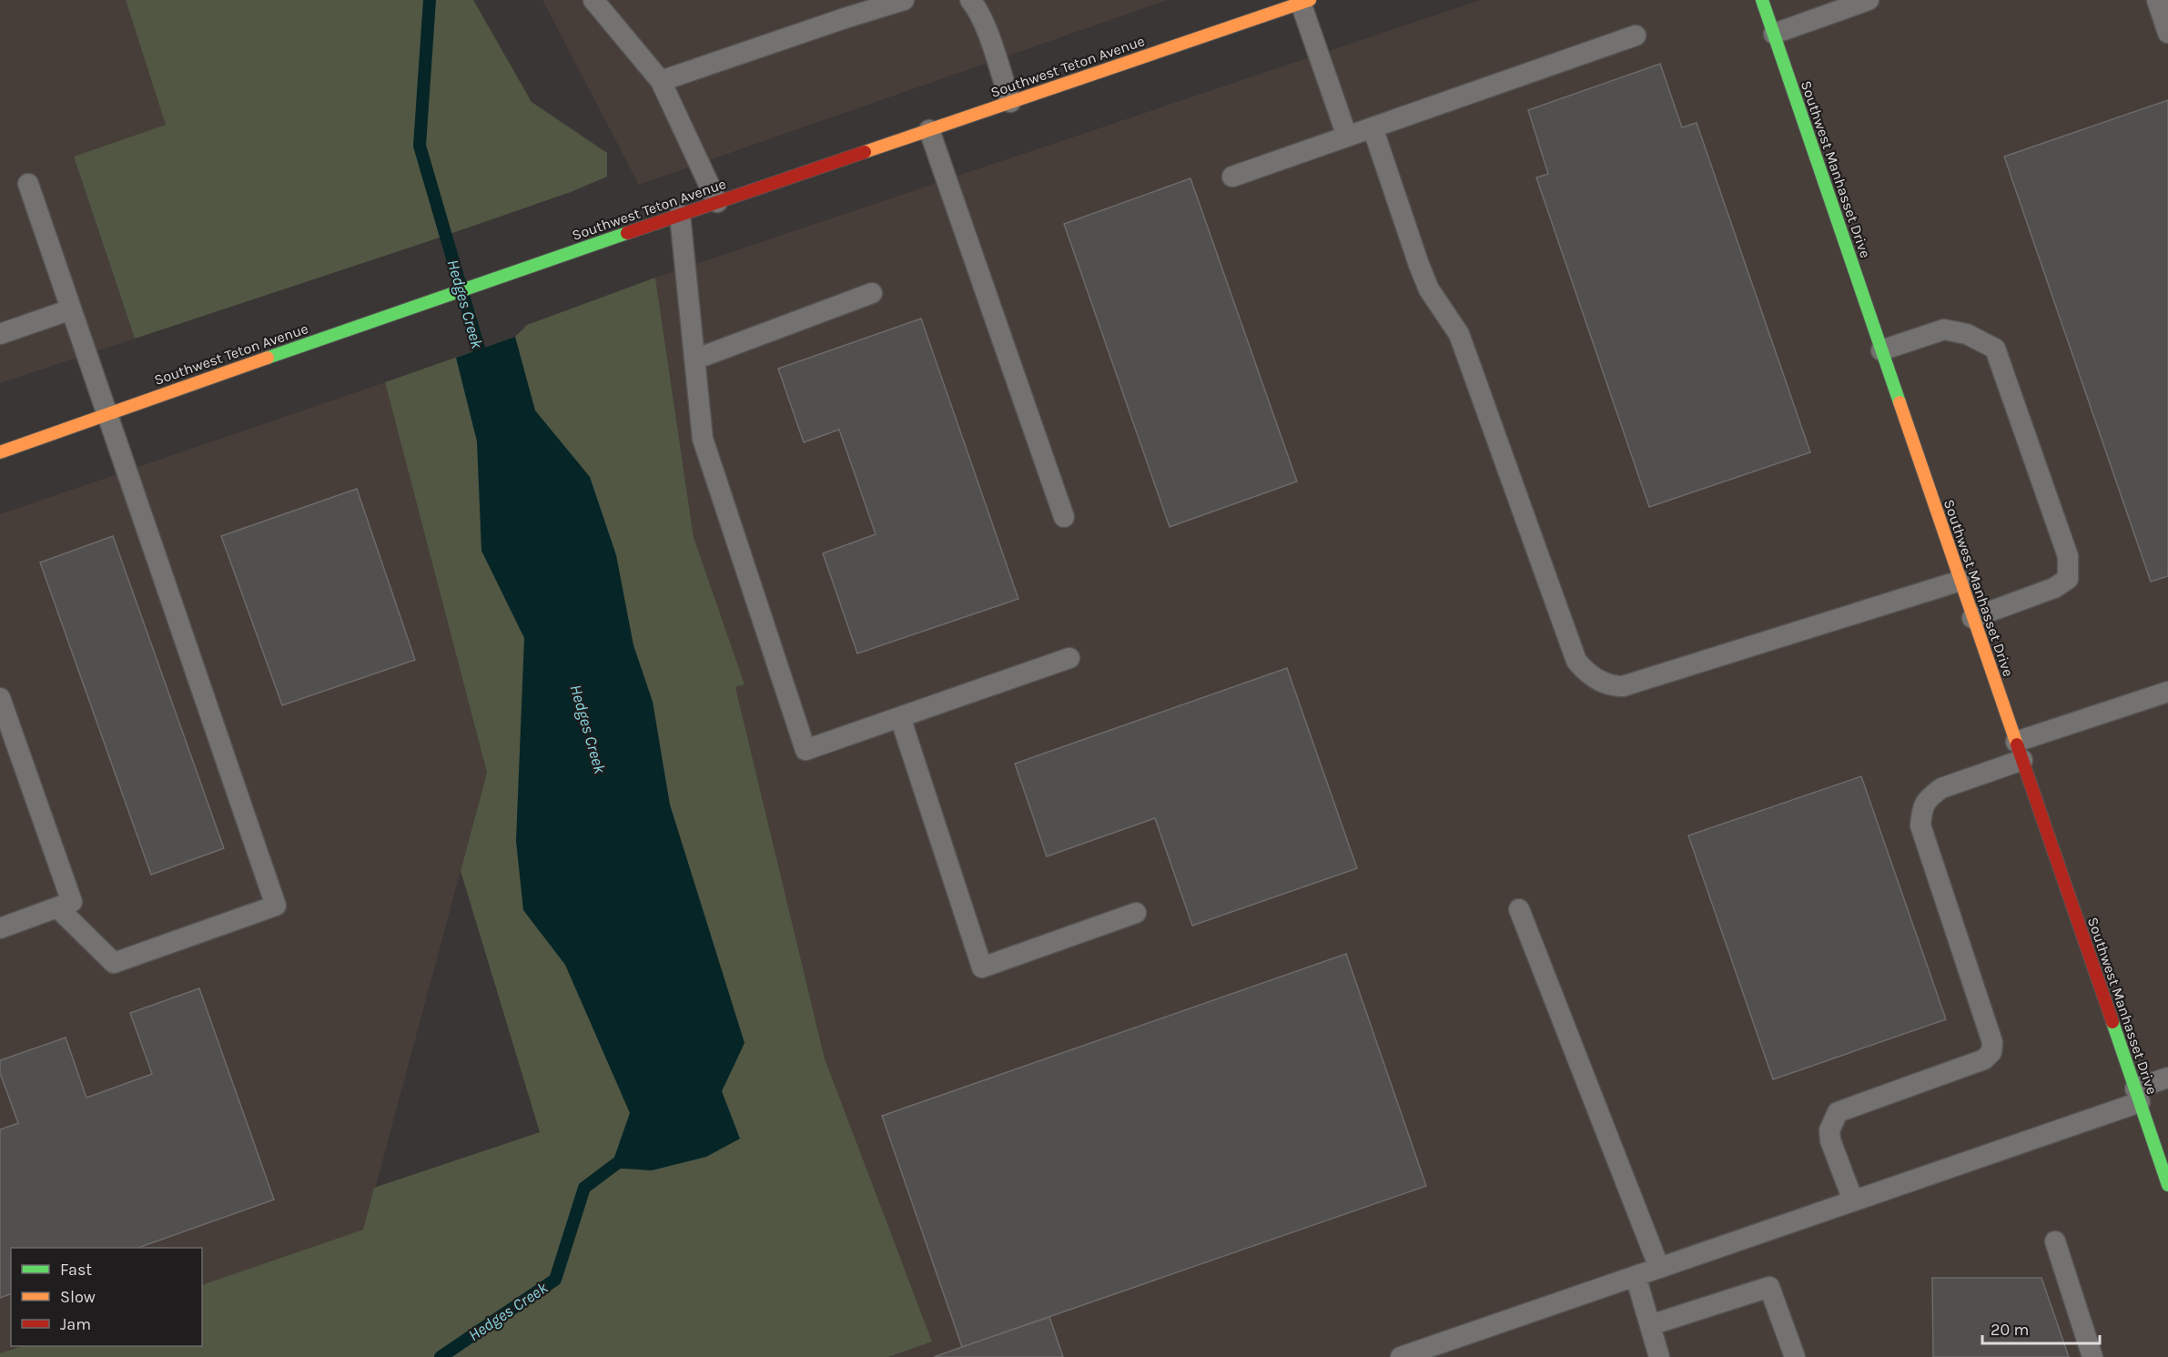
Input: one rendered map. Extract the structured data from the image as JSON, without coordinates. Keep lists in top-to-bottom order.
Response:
{
  "streets": {
    "street": ["Southwest Teton Avenue", "Southwest Manhasset Drive"]
  },
  "water": ["Hedges Creek"],
  "legend": ["Fast", "Slow", "Jam"],
  "scale_bar": "20 m"
}
